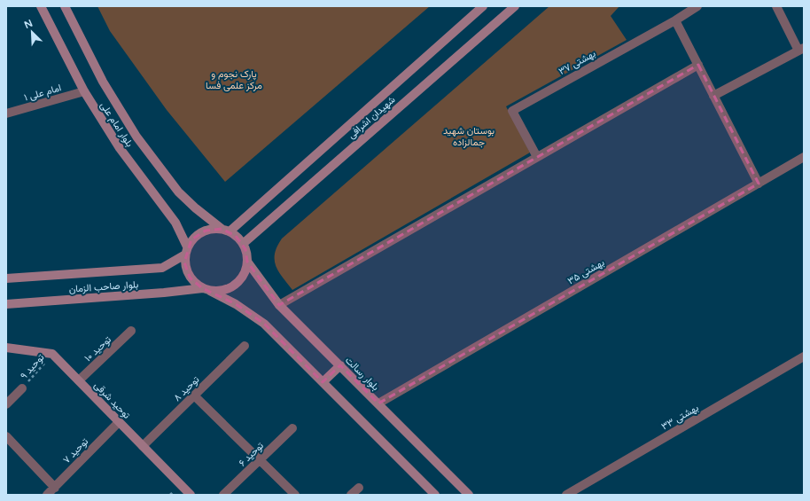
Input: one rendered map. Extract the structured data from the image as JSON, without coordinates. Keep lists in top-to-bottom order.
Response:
{
  "streets": {
    "main road": [
      "شهیدان اشرافی",
      "بلوار امام علی",
      "بلوار صاحب الزمان",
      "بلوار رسالت",
      "توحید شرقی"
    ],
    "street": [
      "بهشتی ۳۷",
      "امام علی ۱",
      "بهشتی ۳۵",
      "توحید ۱۰",
      "توحید ۸",
      "بهشتی ۳۳",
      "توحید ۷",
      "توحید ۶"
    ],
    "path": ["توحید ۹"]
  },
  "crossings": [
    ["امام علی ۱", "بلوار امام علی"],
    ["شهیدان اشرافی", "بلوار امام علی"],
    ["شهیدان اشرافی", "بلوار صاحب الزمان"],
    ["شهیدان اشرافی", "بلوار رسالت"],
    ["بلوار امام علی", "بلوار صاحب الزمان"],
    ["بلوار امام علی", "بلوار رسالت"],
    ["بهشتی ۳۵", "بلوار رسالت"],
    ["بلوار صاحب الزمان", "بلوار رسالت"],
    ["توحید ۱۰", "توحید شرقی"],
    ["توحید ۹", "توحید شرقی"],
    ["توحید ۸", "توحید شرقی"],
    ["توحید شرقی", "توحید ۷"]
  ],
  "parks": ["پارک نجوم و مرکز علمی فسا", "بوستان شهید جمالزاده"],
  "north": "top left"
}
